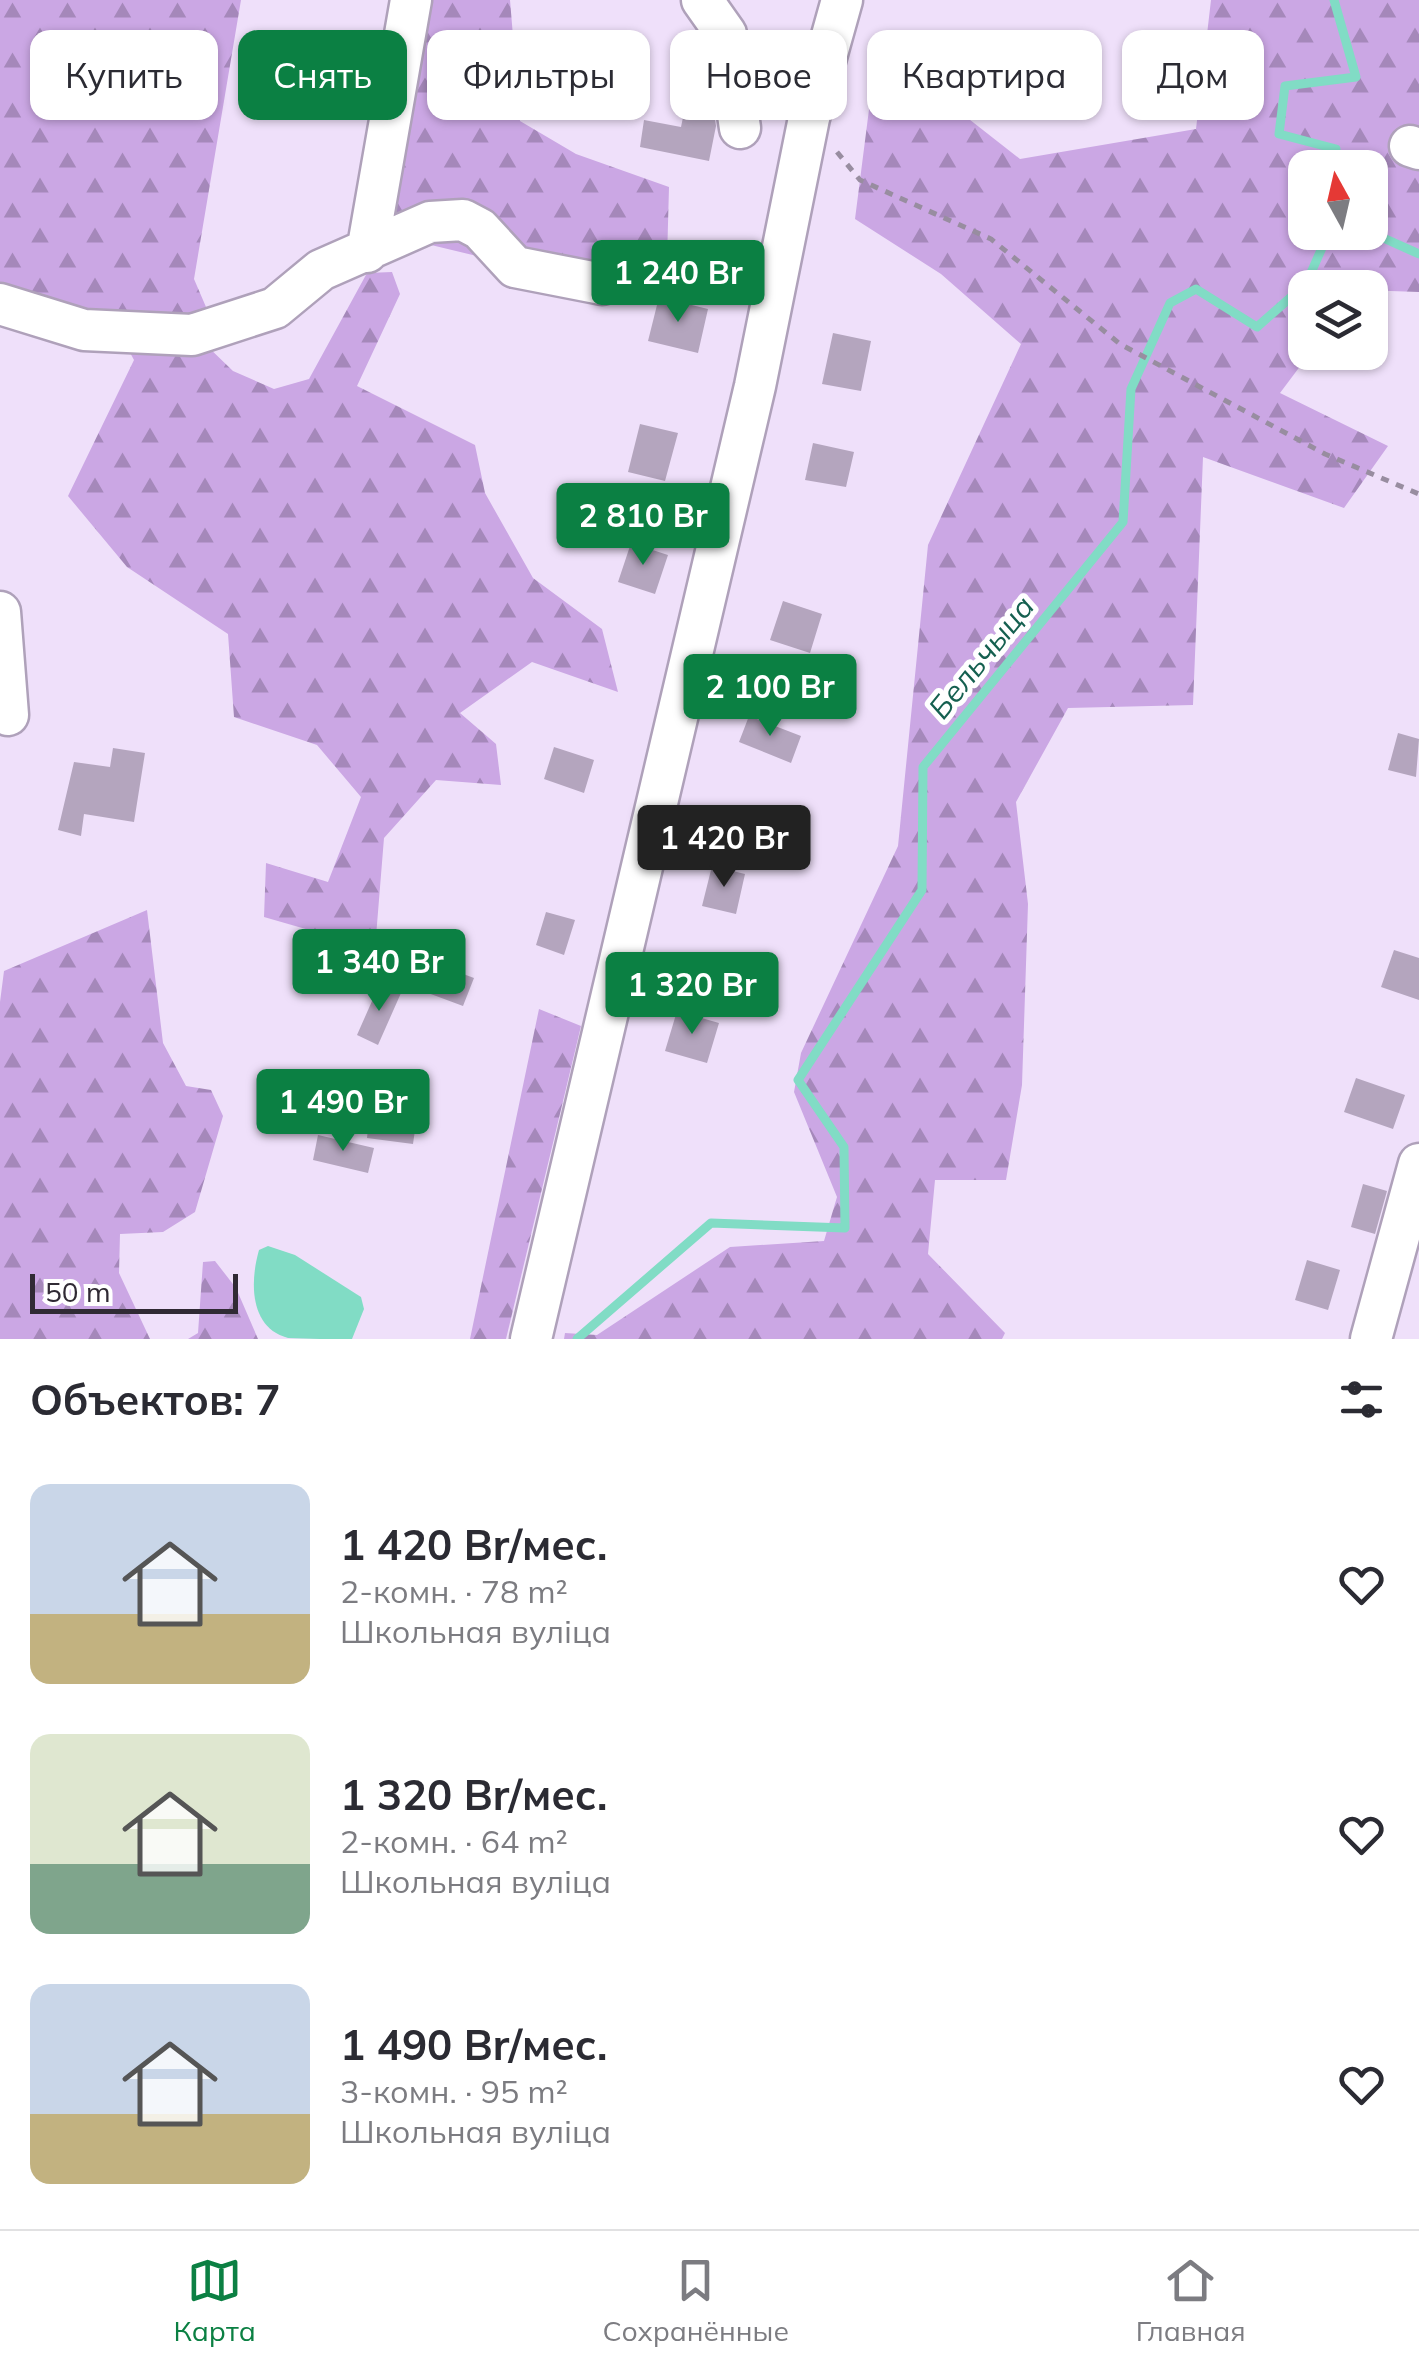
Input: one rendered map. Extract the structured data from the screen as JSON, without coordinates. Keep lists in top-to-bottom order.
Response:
{
  "water": ["Бельчыца"],
  "scale_bar": "50 m",
  "north": "top",
  "page": {
    "chip": [
      "Купить",
      "Снять",
      "Фильтры",
      "Новое",
      "Квартира",
      "Дом"
    ],
    "price": [
      "1 240 Br",
      "2 810 Br",
      "2 100 Br",
      "1 420 Br",
      "1 340 Br",
      "1 320 Br",
      "1 490 Br"
    ],
    "scale": "50 m",
    "heading": "Объектов: 7",
    "list": [
      {
        "name": "1 420 Br/мес.",
        "note": "2-комн. · 78 m² · Школьная вуліца"
      },
      {
        "name": "1 320 Br/мес.",
        "note": "2-комн. · 64 m² · Школьная вуліца"
      },
      {
        "name": "1 490 Br/мес.",
        "note": "3-комн. · 95 m² · Школьная вуліца"
      }
    ],
    "tabs": ["Карта", "Сохранённые", "Главная"]
  }
}
